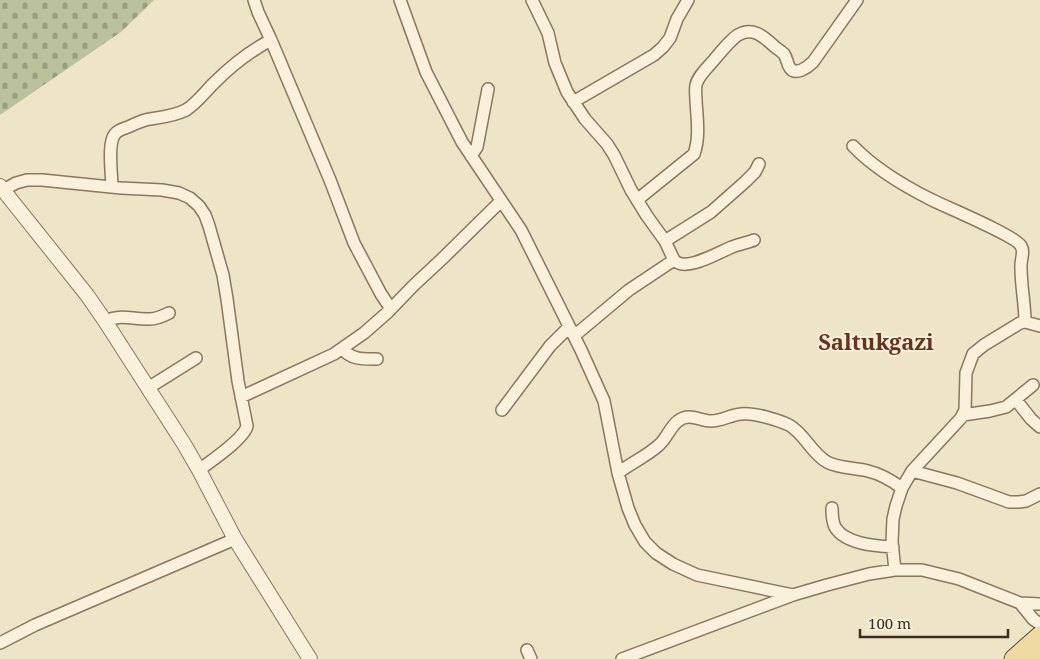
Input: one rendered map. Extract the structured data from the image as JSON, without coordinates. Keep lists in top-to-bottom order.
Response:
{
  "districts": ["Saltukgazi"],
  "scale_bar": "100 m"
}
